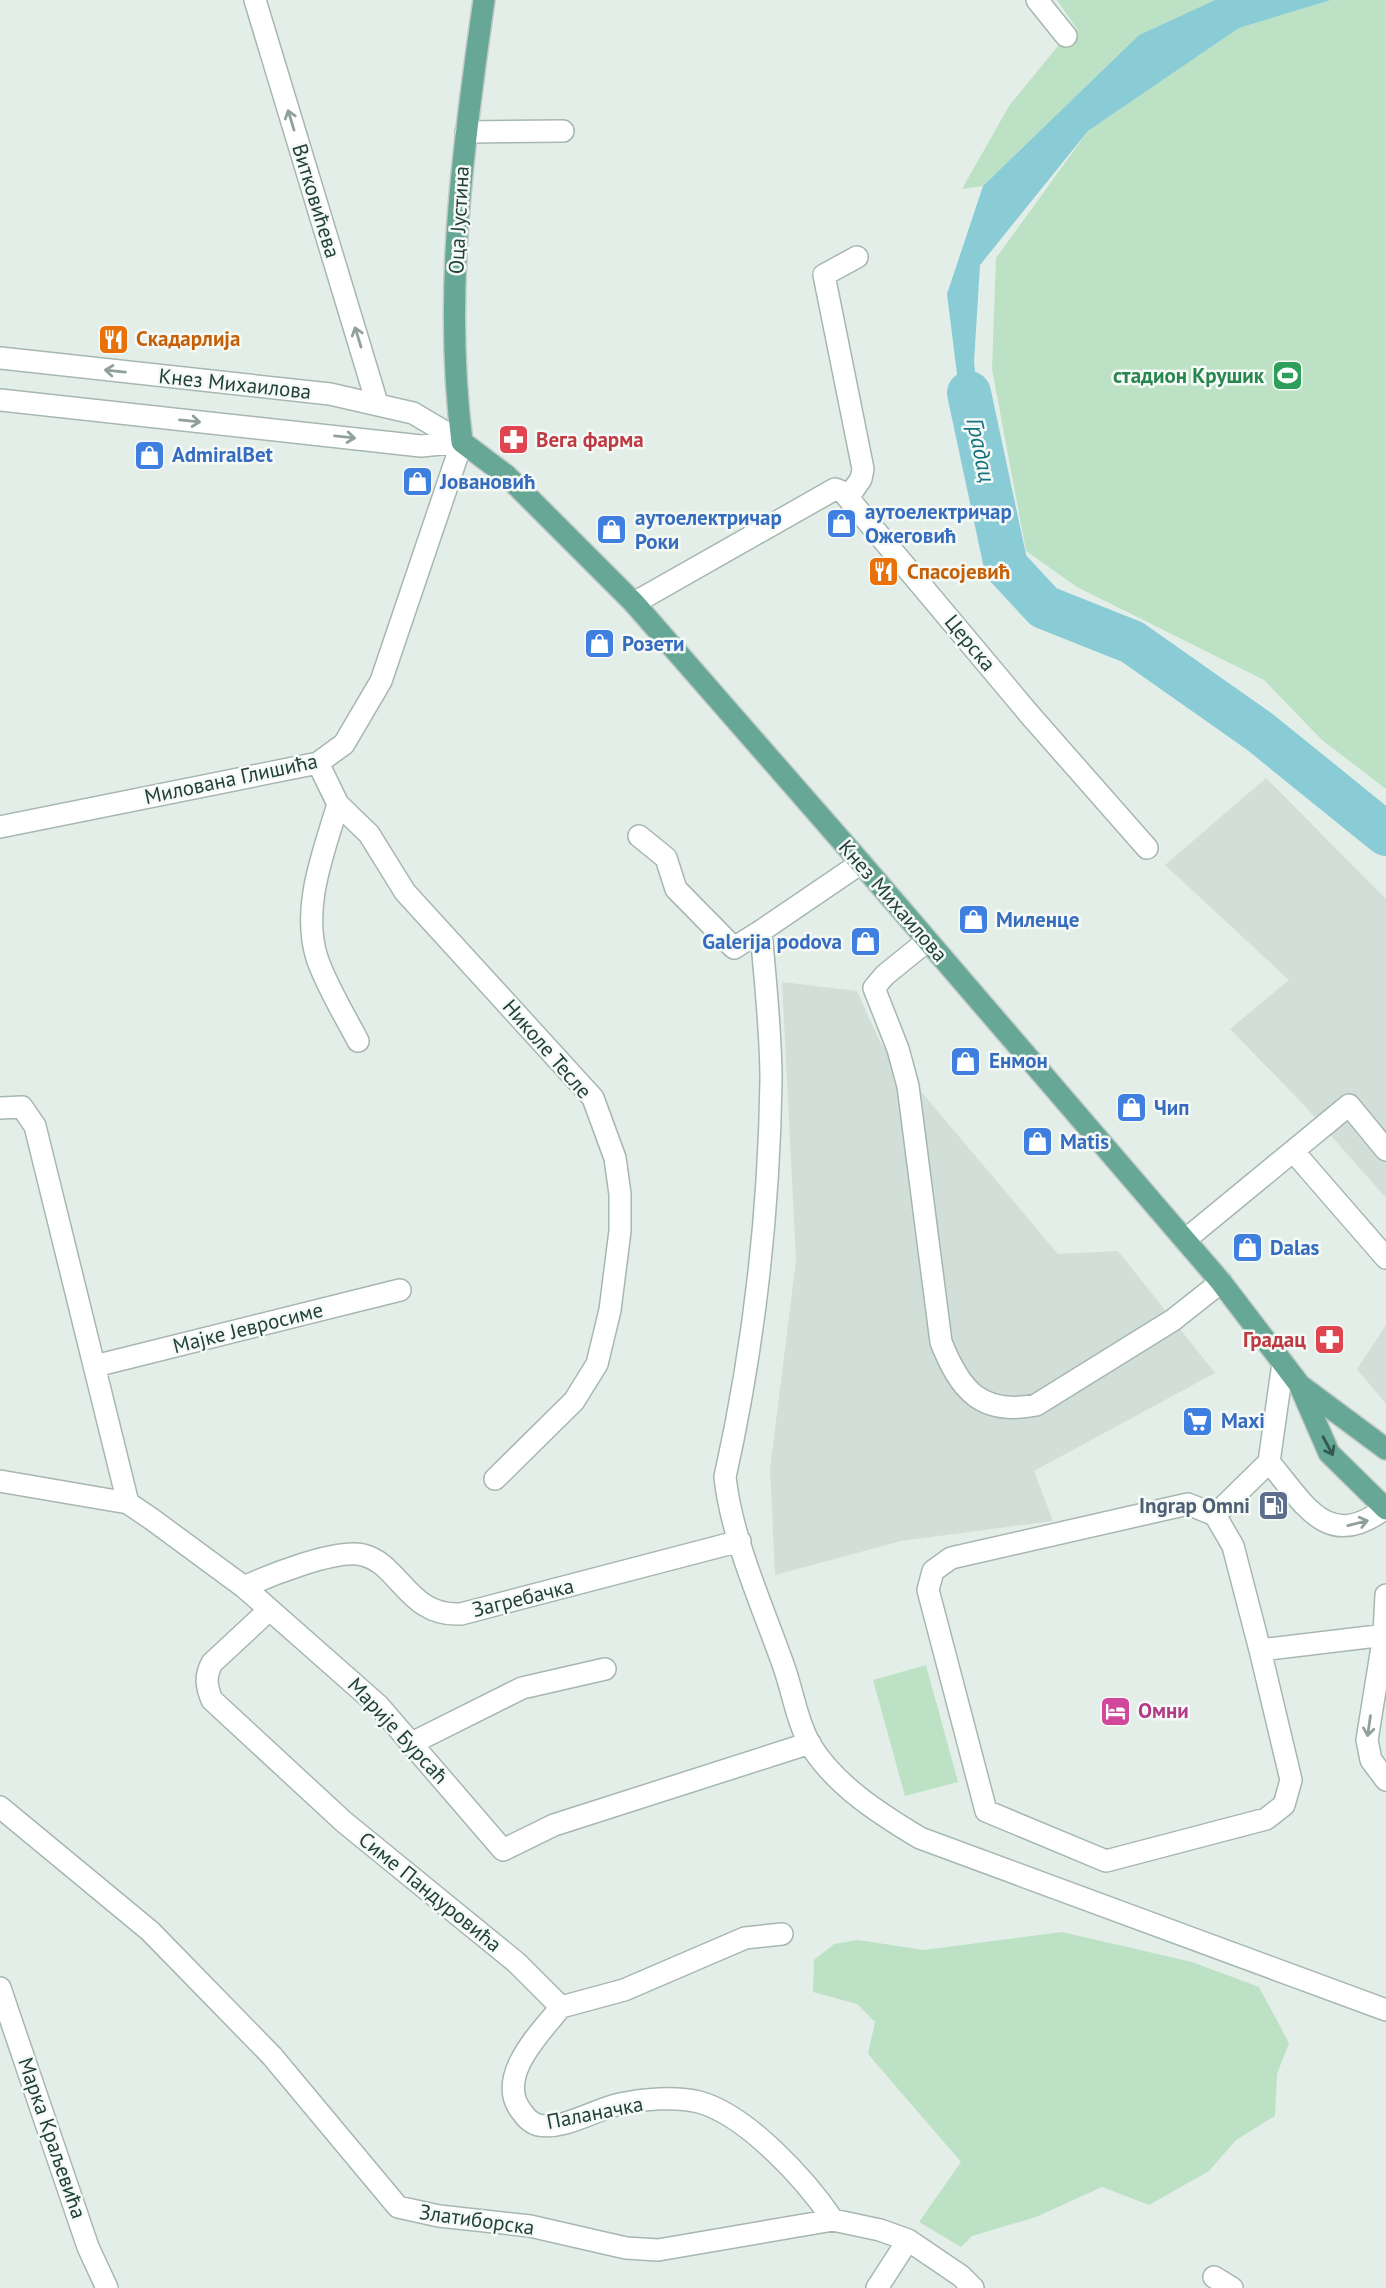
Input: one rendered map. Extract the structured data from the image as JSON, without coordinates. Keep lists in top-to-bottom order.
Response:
{
  "streets": {
    "main road": ["Оца Јустина", "Кнез Михаилова"],
    "street": [
      "Витковићева",
      "Церска",
      "Милована Глишића",
      "Николе Тесле",
      "Мајке Јевросиме",
      "Загребачка",
      "Марије Бурсаћ",
      "Симе Пандуровића",
      "Паланачка",
      "Марка Краљевића",
      "Златиборска"
    ]
  },
  "crossings": [
    ["Витковићева", "Кнез Михаилова"],
    ["Оца Јустина", "Кнез Михаилова"],
    ["Оца Јустина", "Милована Глишића"],
    ["Кнез Михаилова", "Милована Глишића"],
    ["Милована Глишића", "Николе Тесле"],
    ["Загребачка", "Марије Бурсаћ"],
    ["Марије Бурсаћ", "Симе Пандуровића"],
    ["Симе Пандуровића", "Паланачка"],
    ["Паланачка", "Златиборска"]
  ],
  "one_way": ["Витковићева"],
  "water": ["Градац"],
  "places": {
    "restaurant": ["Скадарлија", "Спасојевић"],
    "sports": ["стадион Крушик"],
    "pharmacy": ["Вега фарма", "Градац"],
    "shop": [
      "AdmiralBet",
      "Јовановић",
      "аутоелектричар Ожеговић",
      "аутоелектричар Роки",
      "Розети",
      "Миленце",
      "Galerija podova",
      "Енмон",
      "Чип",
      "Matis",
      "Dalas"
    ],
    "supermarket": ["Maxi"],
    "fuel station": ["Ingrap Omni"],
    "hotel": ["Омни"]
  }
}
